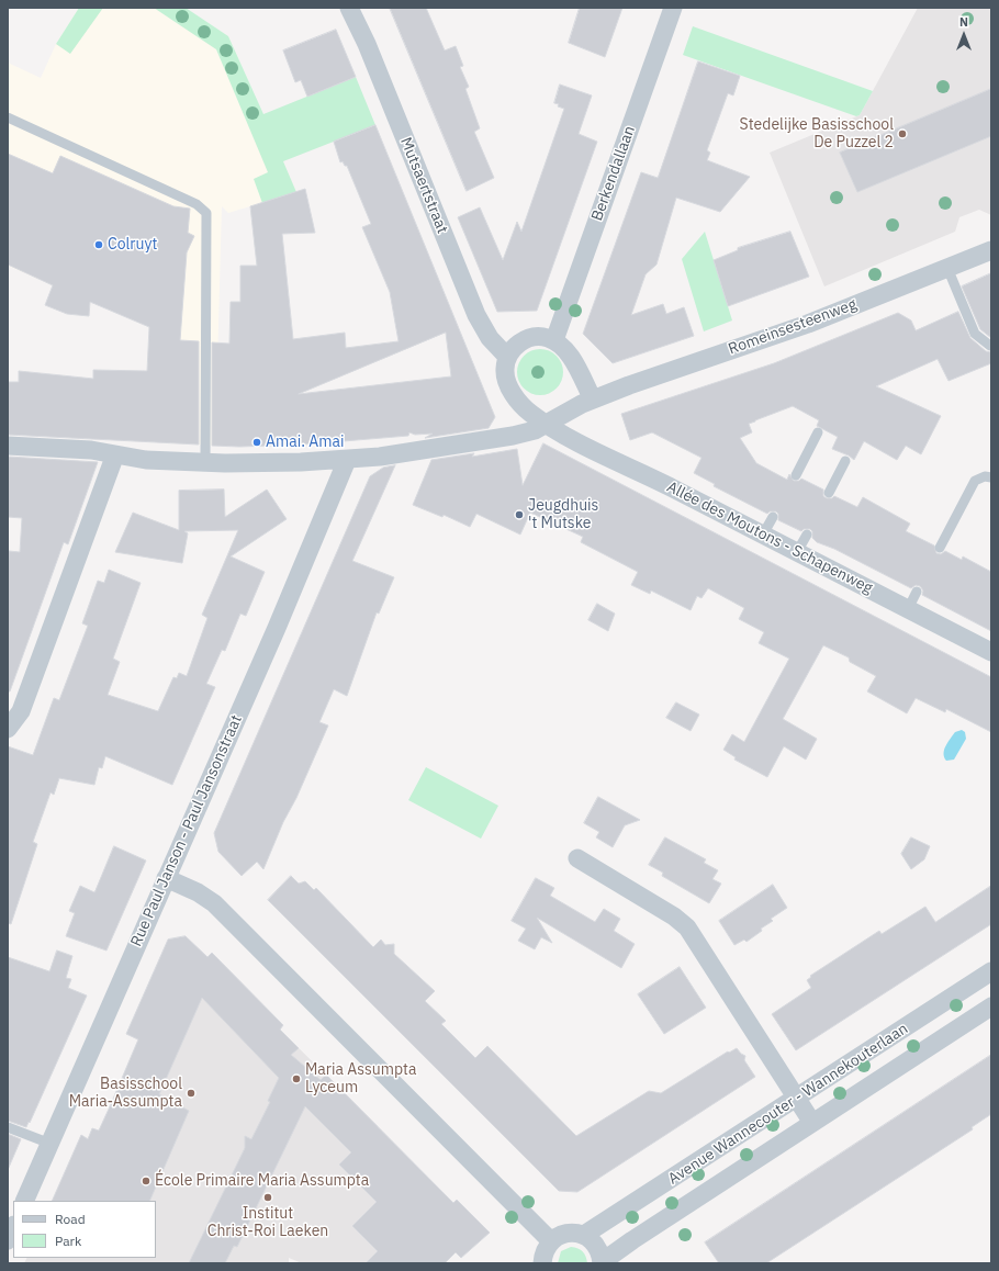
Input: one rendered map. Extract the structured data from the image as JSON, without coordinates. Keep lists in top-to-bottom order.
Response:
{
  "streets": {
    "street": [
      "Berkendallaan",
      "Mutsaertstraat",
      "Romeinsesteenweg",
      "Allée des Moutons - Schapenweg",
      "Rue Paul Janson - Paul Jansonstraat",
      "Avenue Wannecouter - Wannekouterlaan"
    ]
  },
  "crossings": [
    ["Berkendallaan", "Mutsaertstraat"],
    ["Berkendallaan", "Romeinsesteenweg"],
    ["Berkendallaan", "Allée des Moutons - Schapenweg"],
    ["Mutsaertstraat", "Romeinsesteenweg"],
    ["Mutsaertstraat", "Allée des Moutons - Schapenweg"],
    ["Romeinsesteenweg", "Allée des Moutons - Schapenweg"],
    ["Romeinsesteenweg", "Rue Paul Janson - Paul Jansonstraat"]
  ],
  "places": [
    "Stedelijke Basisschool De Puzzel 2",
    "Colruyt",
    "Amai. Amai",
    "Jeugdhuis 't Mutske",
    "Maria Assumpta Lyceum",
    "Basisschool Maria-Assumpta",
    "École Primaire Maria Assumpta",
    "Institut Christ-Roi Laeken"
  ],
  "legend": ["Road", "Park"],
  "north": "top"
}
